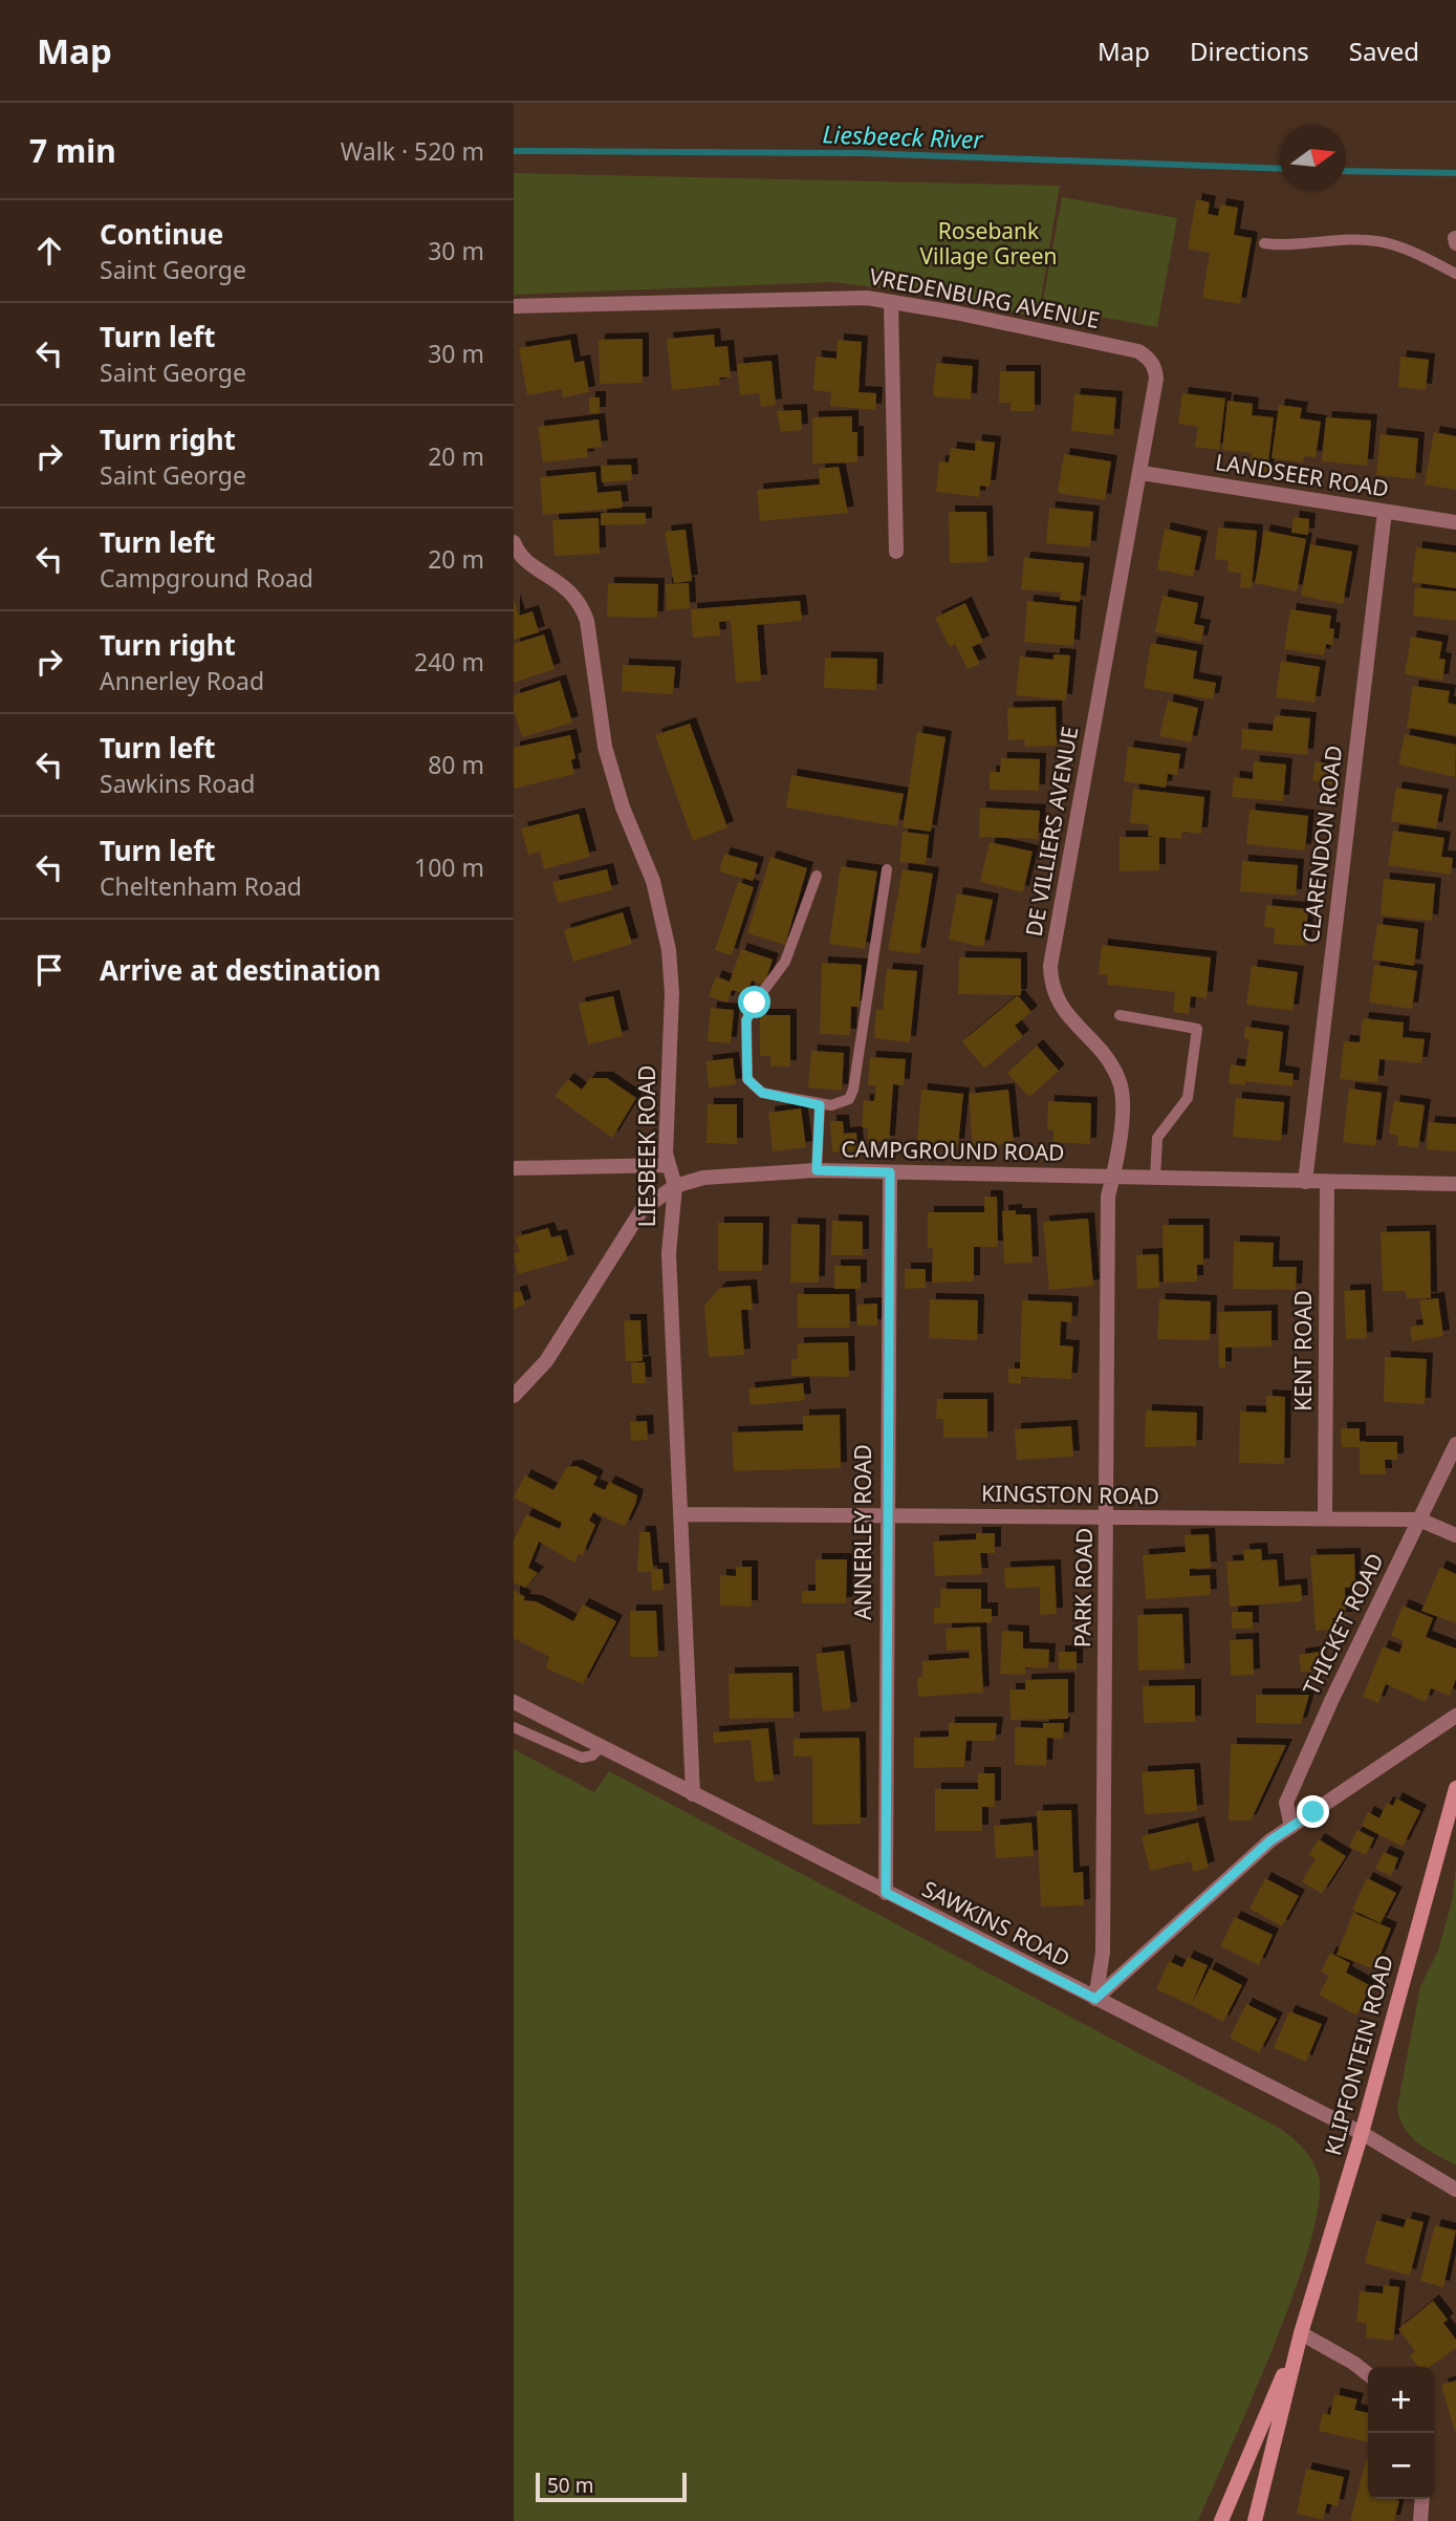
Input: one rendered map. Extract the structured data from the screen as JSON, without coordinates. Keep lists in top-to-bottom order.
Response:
{
  "streets": {
    "main road": ["KLIPFONTEIN ROAD"],
    "street": [
      "VREDENBURG AVENUE",
      "LANDSEER ROAD",
      "DE VILLIERS AVENUE",
      "CLARENDON ROAD",
      "LIESBEEK ROAD",
      "CAMPGROUND ROAD",
      "KENT ROAD",
      "KINGSTON ROAD",
      "ANNERLEY ROAD",
      "PARK ROAD",
      "THICKET ROAD",
      "SAWKINS ROAD"
    ]
  },
  "crossings": [
    ["VREDENBURG AVENUE", "LANDSEER ROAD"],
    ["VREDENBURG AVENUE", "DE VILLIERS AVENUE"],
    ["LANDSEER ROAD", "DE VILLIERS AVENUE"],
    ["LANDSEER ROAD", "CLARENDON ROAD"],
    ["DE VILLIERS AVENUE", "CAMPGROUND ROAD"],
    ["DE VILLIERS AVENUE", "PARK ROAD"],
    ["CLARENDON ROAD", "CAMPGROUND ROAD"],
    ["LIESBEEK ROAD", "CAMPGROUND ROAD"],
    ["LIESBEEK ROAD", "KINGSTON ROAD"],
    ["LIESBEEK ROAD", "SAWKINS ROAD"],
    ["CAMPGROUND ROAD", "KENT ROAD"],
    ["CAMPGROUND ROAD", "ANNERLEY ROAD"],
    ["CAMPGROUND ROAD", "PARK ROAD"],
    ["KENT ROAD", "KINGSTON ROAD"],
    ["KINGSTON ROAD", "ANNERLEY ROAD"],
    ["KINGSTON ROAD", "PARK ROAD"],
    ["KINGSTON ROAD", "THICKET ROAD"],
    ["ANNERLEY ROAD", "SAWKINS ROAD"],
    ["PARK ROAD", "SAWKINS ROAD"],
    ["SAWKINS ROAD", "KLIPFONTEIN ROAD"]
  ],
  "water": ["Liesbeeck River"],
  "parks": ["Rosebank Village Green"],
  "scale_bar": "50 m",
  "north": "right",
  "page": {
    "header": "Map",
    "nav": ["Map", "Directions", "Saved"],
    "heading": ["7 min", "Walk · 520 m"],
    "list": [
      ["Continue", "Saint George", "30 m"],
      ["Turn left", "Saint George", "30 m"],
      ["Turn right", "Saint George", "20 m"],
      ["Turn left", "Campground Road", "20 m"],
      ["Turn right", "Annerley Road", "240 m"],
      ["Turn left", "Sawkins Road", "80 m"],
      ["Turn left", "Cheltenham Road", "100 m"],
      "Arrive at destination"
    ],
    "map_buttons": ["+", "−"],
    "scale": "50 m"
  }
}
